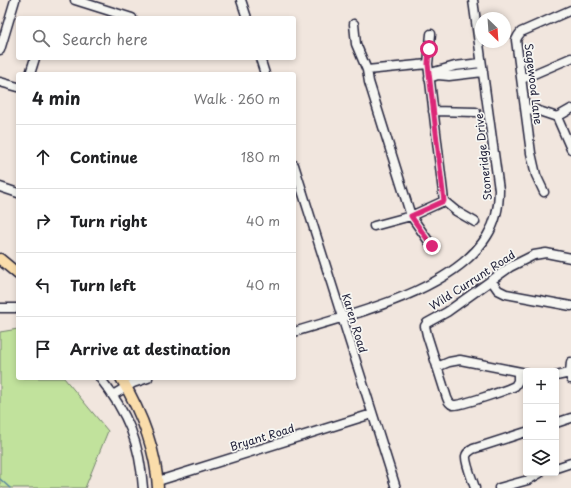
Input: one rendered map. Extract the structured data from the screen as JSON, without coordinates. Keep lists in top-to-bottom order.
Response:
{
  "streets": {
    "street": [
      "Sagewood Lane",
      "Stoneridge Drive",
      "Wild Currunt Road",
      "Karen Road",
      "Bryant Road"
    ]
  },
  "crossings": [
    ["Stoneridge Drive", "Karen Road"],
    ["Karen Road", "Bryant Road"]
  ],
  "north": "bottom right",
  "page": {
    "search": "Search here",
    "heading": ["4 min", "Walk · 260 m"],
    "list": [
      ["Continue", "180 m"],
      ["Turn right", "40 m"],
      ["Turn left", "40 m"],
      "Arrive at destination"
    ],
    "map_buttons": ["+", "−"]
  }
}
